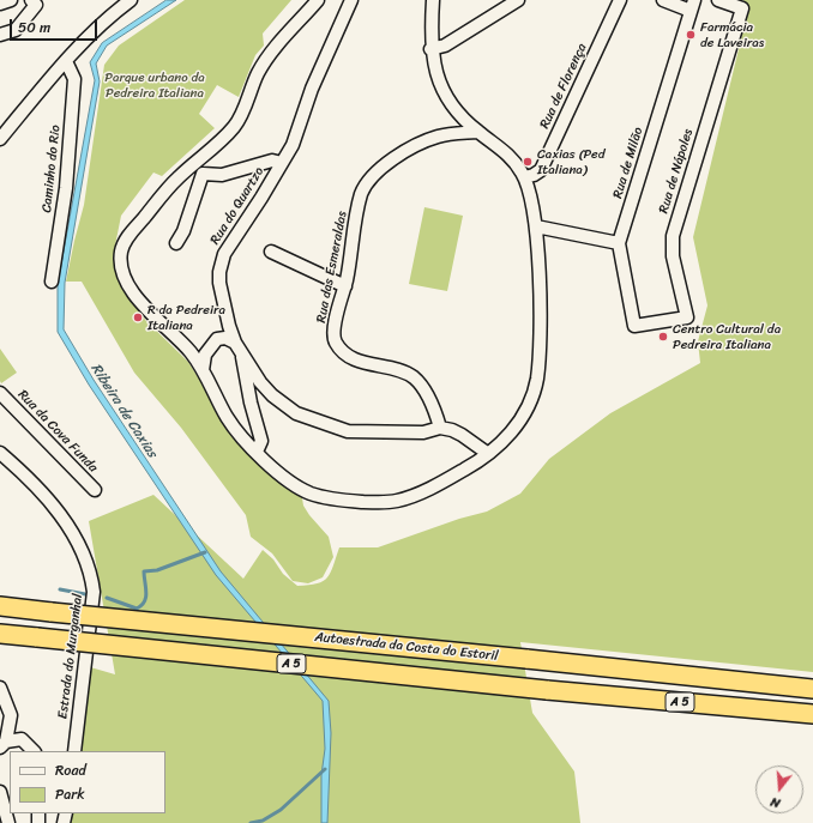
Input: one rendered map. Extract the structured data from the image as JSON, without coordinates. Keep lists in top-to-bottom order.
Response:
{
  "streets": {
    "highway": ["Autoestrada da Costa do Estoril", "A 5"],
    "street": [
      "Rua de Florença",
      "Rua de Milão",
      "Caminho do Rio",
      "Rua de Nápoles",
      "Rua do Quartzo",
      "Rua das Esmeraldas",
      "Rua da Cova Funda",
      "Estrada do Murganhal"
    ]
  },
  "crossings": [
    ["Rua de Milão", "Rua de Nápoles"],
    ["Rua do Quartzo", "Rua das Esmeraldas"]
  ],
  "water": ["Ribeira de Caxias"],
  "parks": ["Parque urbano da Pedreira Italiana"],
  "places": [
    "Farmácia de Laveiras",
    "Caxias (Ped Italiana)",
    "R da Pedreira Italiana",
    "Centro Cultural da Pedreira Italiana"
  ],
  "legend": ["Road", "Park"],
  "scale_bar": "50 m",
  "north": "bottom"
}
